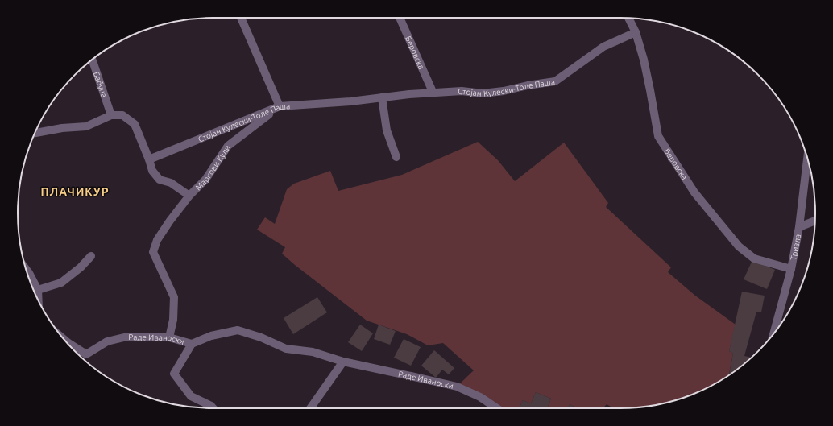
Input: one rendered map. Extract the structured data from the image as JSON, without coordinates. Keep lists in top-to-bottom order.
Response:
{
  "streets": {
    "street": [
      "Беровска",
      "Бабуна",
      "Стојан Кулески-Толе Паша",
      "Маркови Кули",
      "Тризла",
      "Раде Иваноски"
    ]
  },
  "crossings": [
    ["Беровска", "Стојан Кулески-Толе Паша"],
    ["Беровска", "Тризла"],
    ["Стојан Кулески-Толе Паша", "Маркови Кули"],
    ["Маркови Кули", "Раде Иваноски"]
  ],
  "districts": ["ПЛАЧИКУР"]
}
